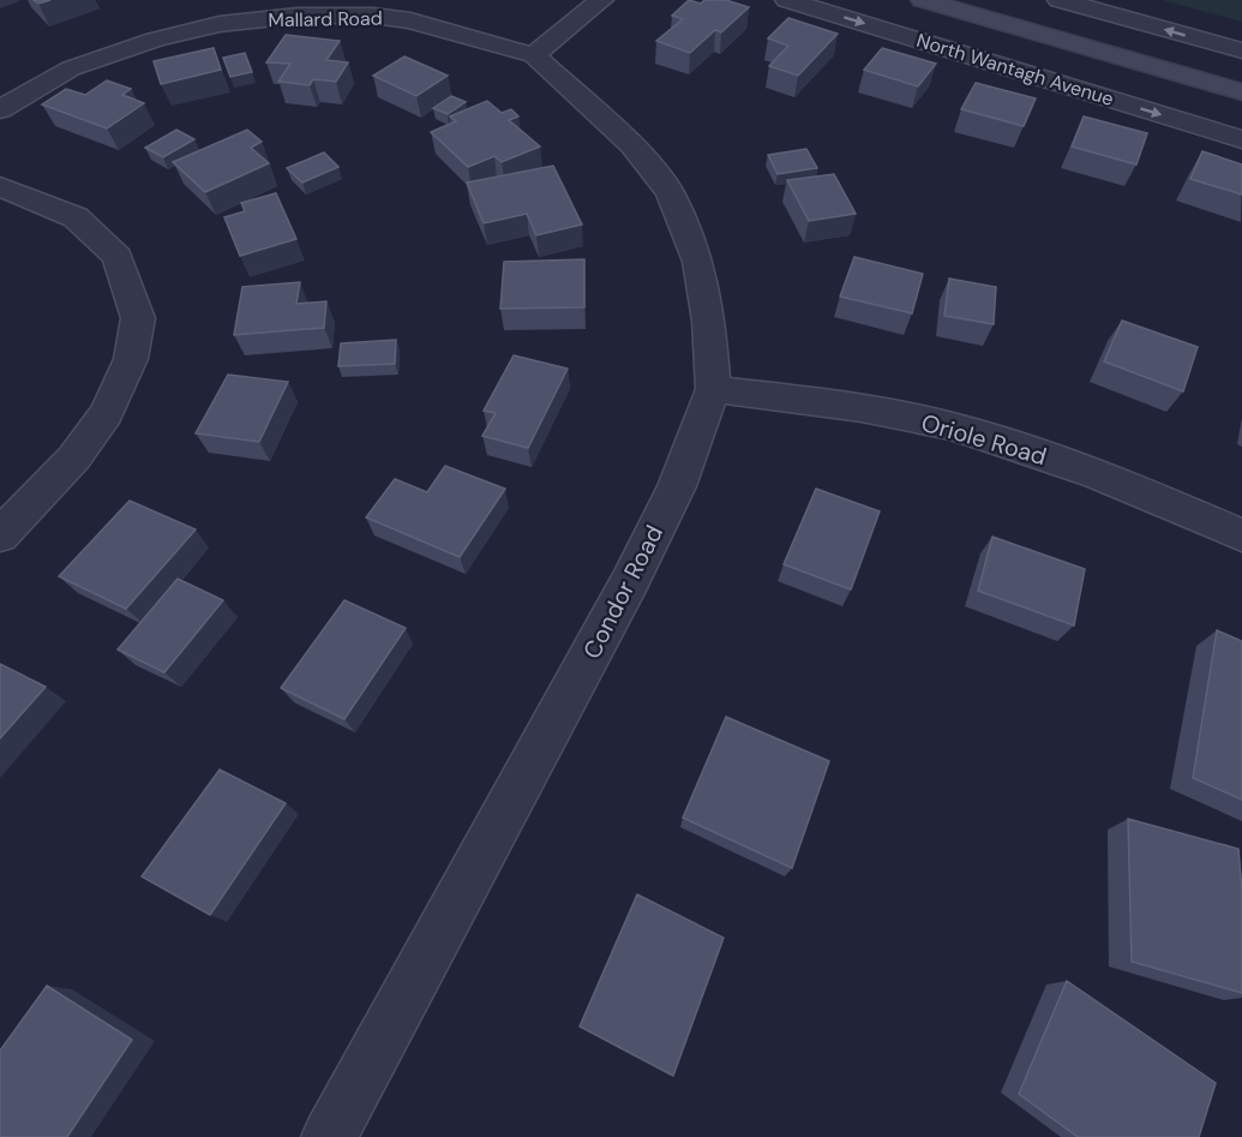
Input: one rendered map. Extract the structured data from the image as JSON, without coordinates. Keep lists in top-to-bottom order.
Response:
{
  "streets": {
    "main road": ["North Wantagh Avenue"],
    "street": ["Mallard Road", "Oriole Road", "Condor Road"]
  },
  "crossings": [
    ["Mallard Road", "Condor Road"],
    ["Oriole Road", "Condor Road"]
  ]
}
